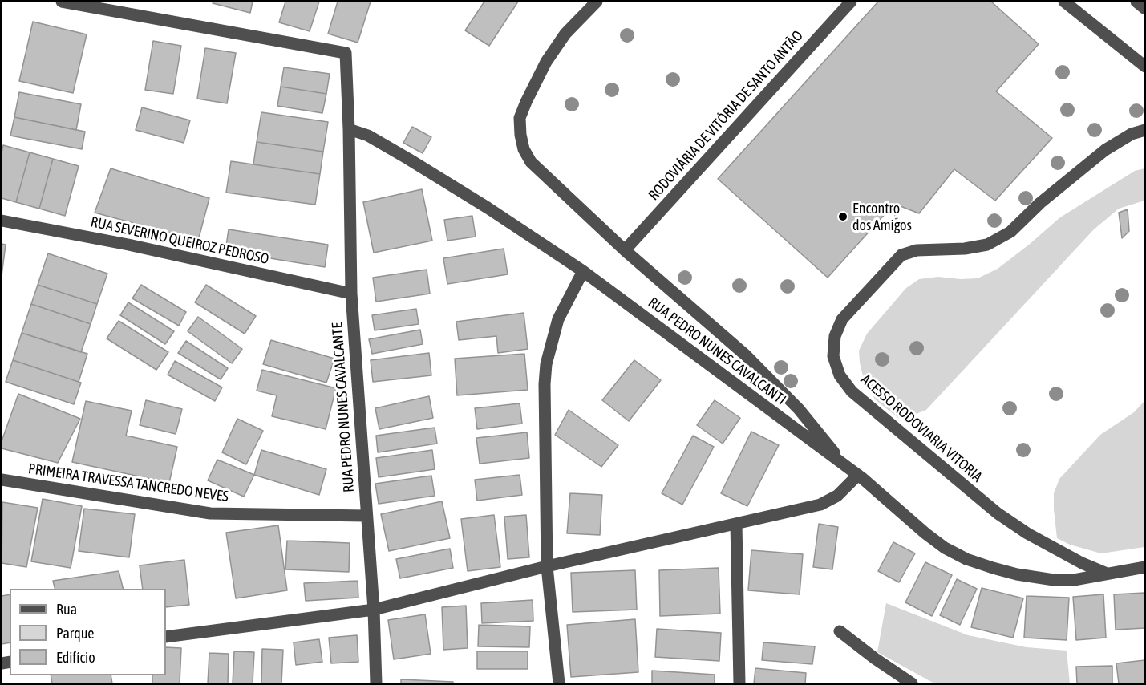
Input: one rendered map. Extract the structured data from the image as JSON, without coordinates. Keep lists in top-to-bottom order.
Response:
{
  "streets": {
    "street": [
      "RODOVIÁRIA DE VITÓRIA DE SANTO ANTÃO",
      "RUA SEVERINO QUEIROZ PEDROSO",
      "RUA PEDRO NUNES CAVALCANTI",
      "RUA PEDRO NUNES CAVALCANTE",
      "ACESSO RODOVIARIA VITORIA",
      "PRIMEIRA TRAVESSA TANCREDO NEVES"
    ]
  },
  "crossings": [
    ["RUA SEVERINO QUEIROZ PEDROSO", "RUA PEDRO NUNES CAVALCANTE"],
    ["RUA PEDRO NUNES CAVALCANTI", "RUA PEDRO NUNES CAVALCANTE"],
    ["RUA PEDRO NUNES CAVALCANTI", "ACESSO RODOVIARIA VITORIA"],
    ["RUA PEDRO NUNES CAVALCANTE", "PRIMEIRA TRAVESSA TANCREDO NEVES"]
  ],
  "places": ["Encontro dos Amigos"],
  "legend": ["Rua", "Parque", "Edifício"]
}
